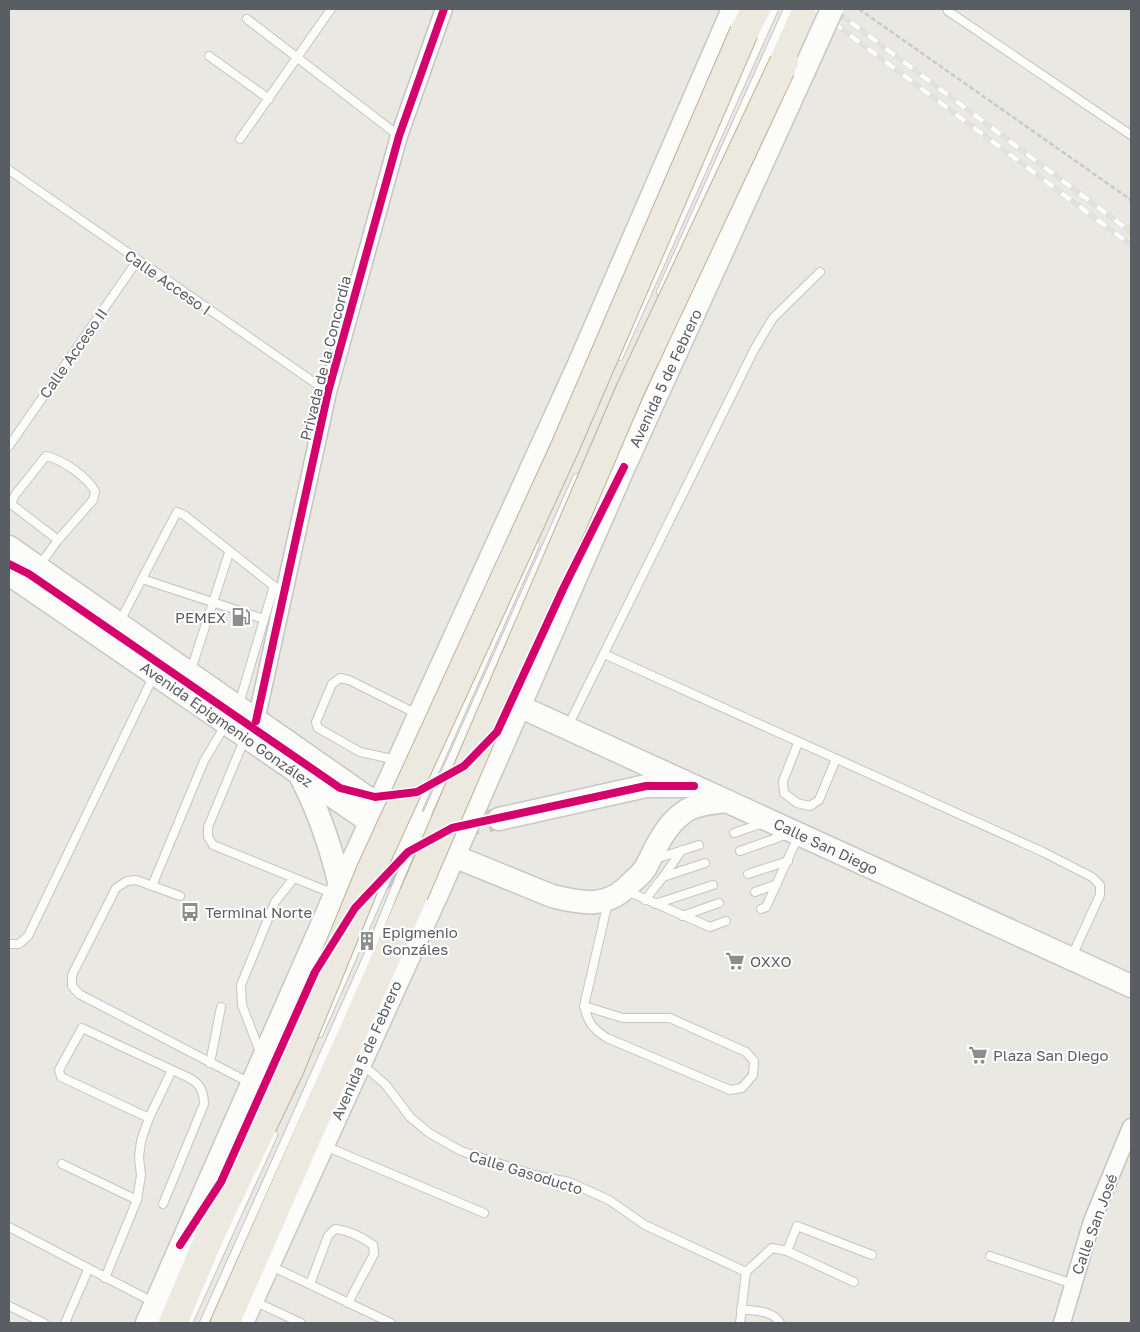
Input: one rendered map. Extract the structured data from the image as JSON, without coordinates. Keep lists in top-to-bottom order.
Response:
{
  "streets": {
    "highway": ["Avenida 5 de Febrero"],
    "main road": ["Avenida Epigmenio González", "Calle San Diego"],
    "street": ["Privada de la Concordia", "Calle San José"],
    "lane": ["Calle Acceso I", "Calle Acceso II", "Calle Gasoducto"]
  },
  "crossings": [
    ["Calle Acceso I", "Calle Acceso II"],
    ["Calle Acceso I", "Privada de la Concordia"],
    ["Privada de la Concordia", "Avenida Epigmenio González"],
    ["Avenida 5 de Febrero", "Avenida Epigmenio González"],
    ["Avenida 5 de Febrero", "Calle San Diego"],
    ["Avenida 5 de Febrero", "Calle Gasoducto"]
  ],
  "places": {
    "fuel station": ["PEMEX"],
    "bus stop": ["Terminal Norte"],
    "building": ["Epigmenio Gonzáles"],
    "supermarket": ["OXXO", "Plaza San Diego"]
  }
}
